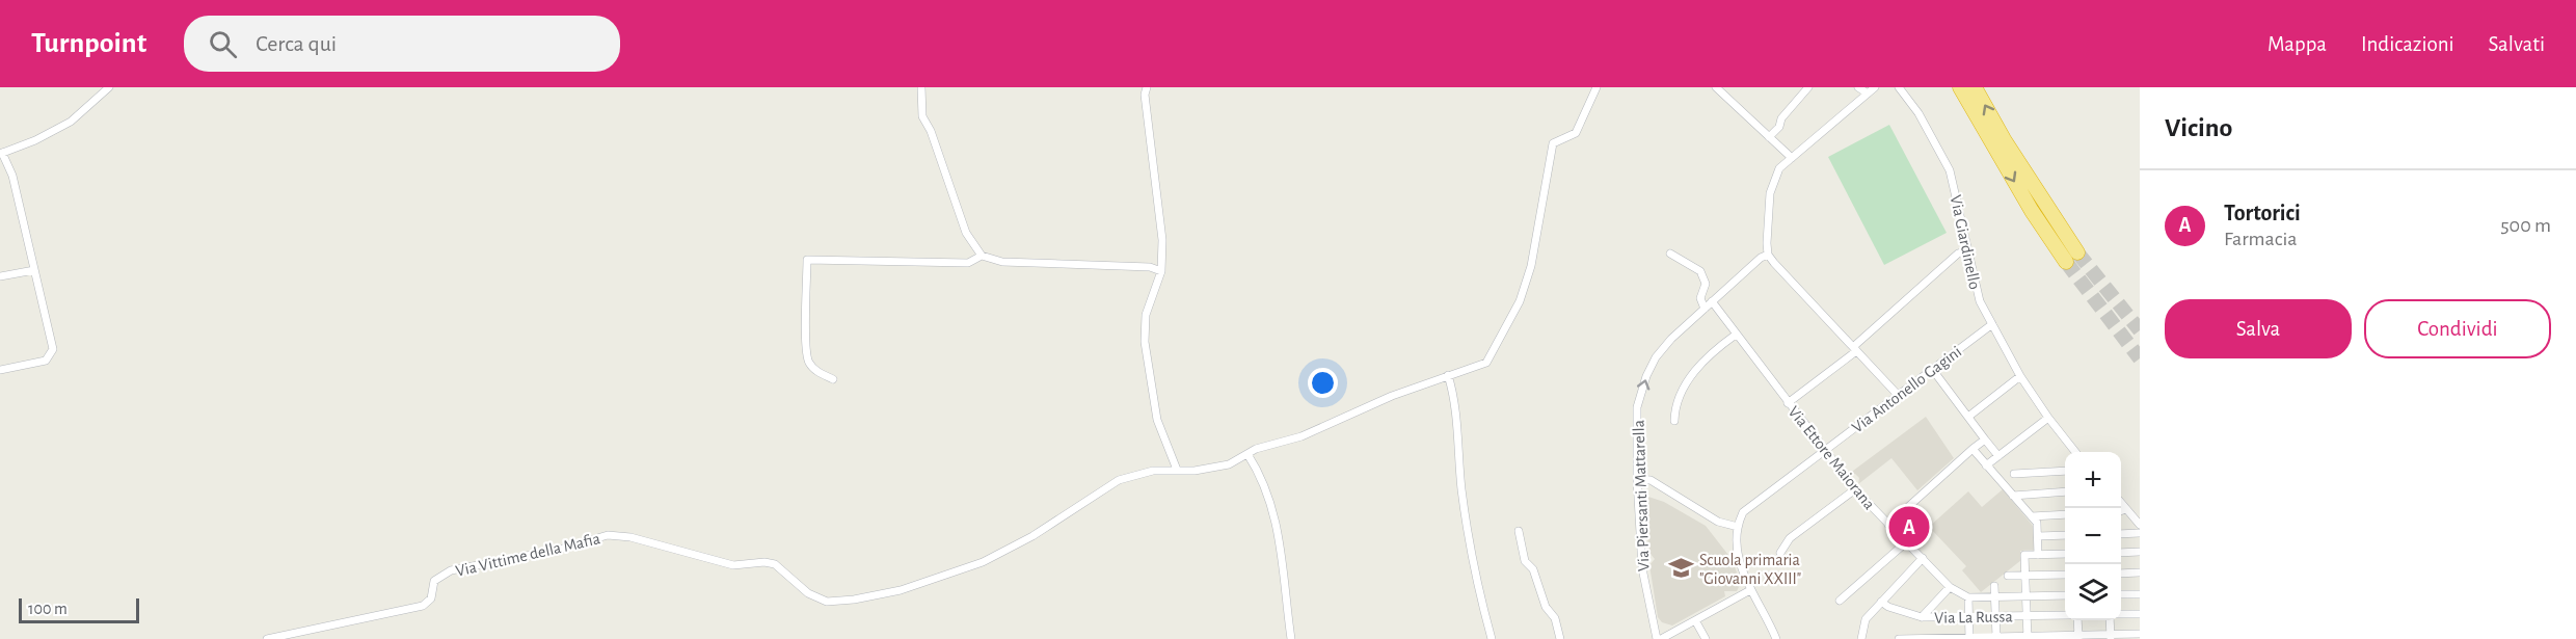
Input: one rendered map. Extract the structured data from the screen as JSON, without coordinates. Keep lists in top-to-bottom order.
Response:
{
  "streets": {
    "street": [
      "Via Giardinello",
      "Via Antonello Gagini",
      "Via Ettore Maiorana",
      "Via Piersanti Mattarella",
      "Via Vittime della Mafia",
      "Via La Russa"
    ]
  },
  "crossings": [
    ["Via Giardinello", "Via Antonello Gagini"],
    ["Via Antonello Gagini", "Via Ettore Maiorana"],
    ["Via Ettore Maiorana", "Via Piersanti Mattarella"]
  ],
  "places": {
    "school or university": ["Scuola primaria \"Giovanni XXIII\""]
  },
  "scale_bar": "100 m",
  "page": {
    "header": "Turnpoint",
    "search": "Cerca qui",
    "nav": ["Mappa", "Indicazioni", "Salvati"],
    "heading": "Vicino",
    "list": [
      {
        "mark": "A",
        "name": "Tortorici",
        "note": "Farmacia",
        "value": "500 m"
      }
    ],
    "buttons": ["Salva", "Condividi"],
    "map_buttons": ["+", "−"],
    "pins": "A",
    "scale": "100 m"
  }
}
